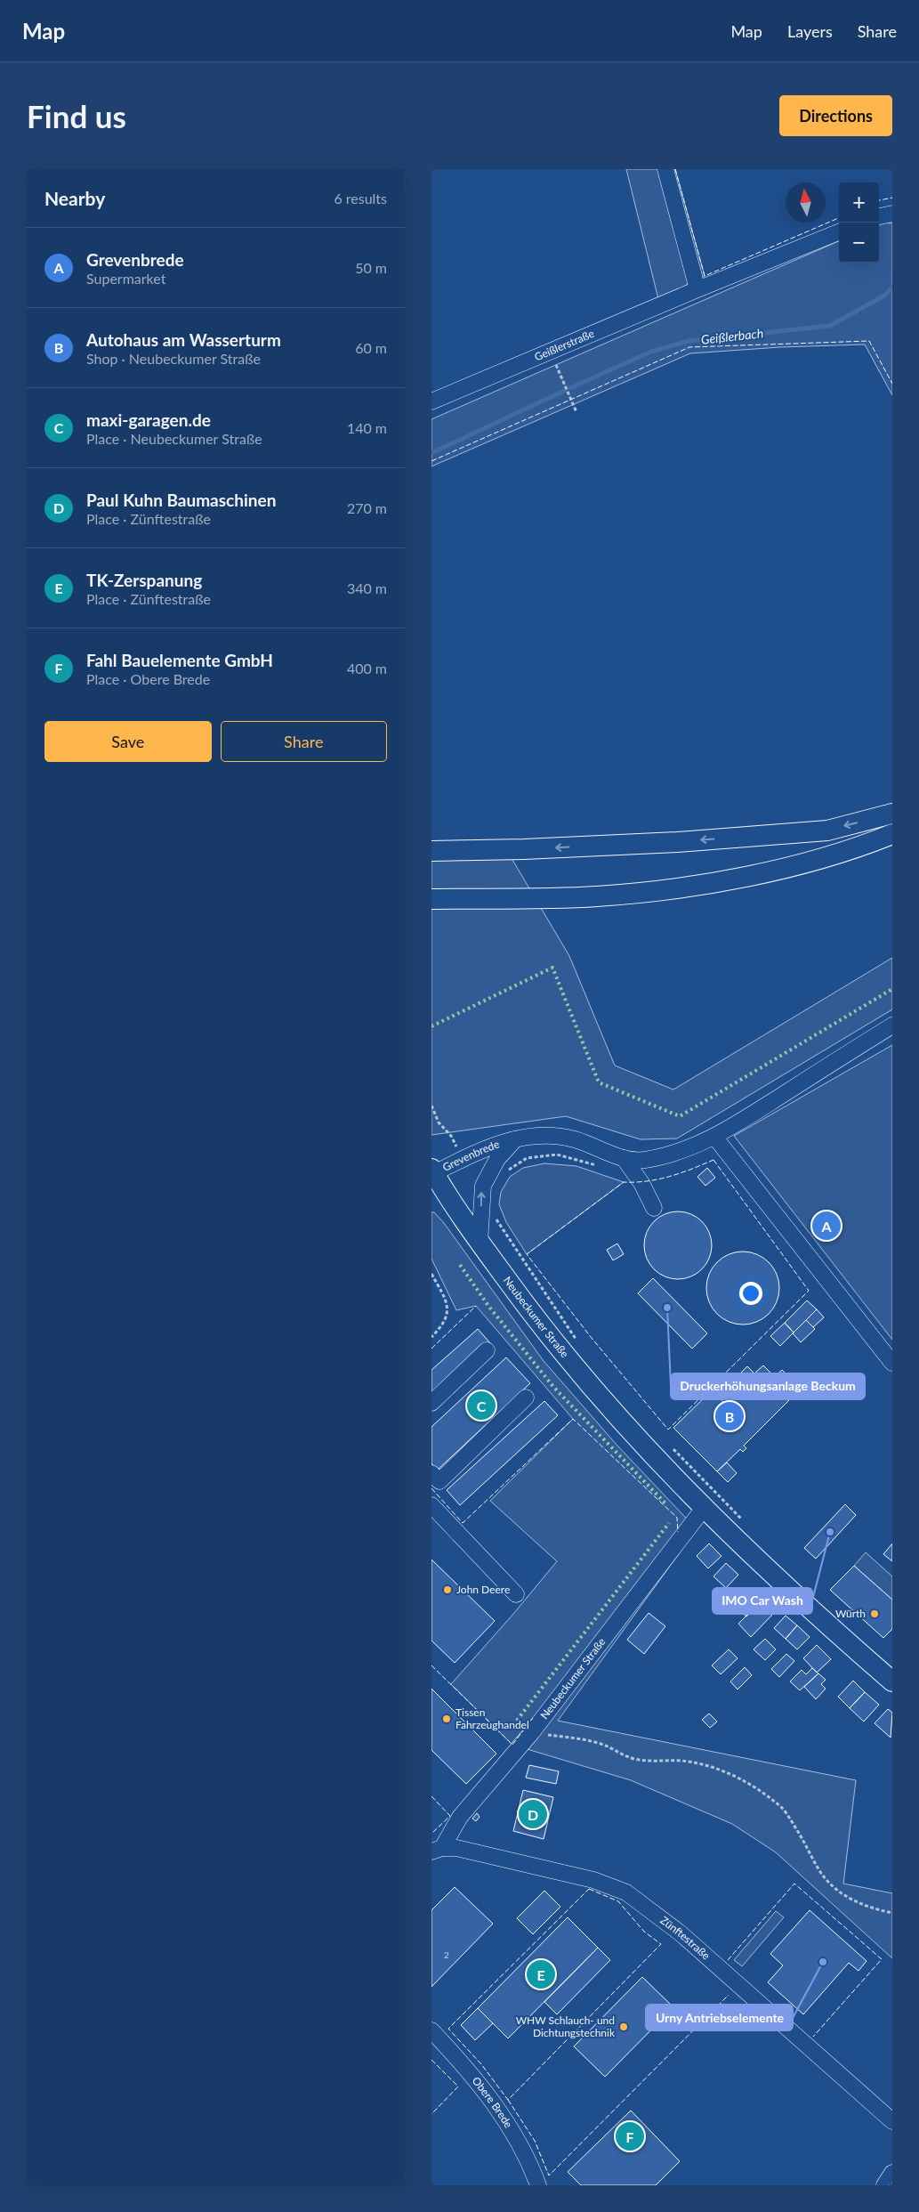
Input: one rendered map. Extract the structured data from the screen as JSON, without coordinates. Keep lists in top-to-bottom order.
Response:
{
  "streets": {
    "main road": ["Neubeckumer Straße"],
    "street": [
      "Geißlerstraße",
      "Grevenbrede",
      "Zünftestraße",
      "Obere Brede"
    ]
  },
  "crossings": [
    ["Grevenbrede", "Neubeckumer Straße"],
    ["Neubeckumer Straße", "Zünftestraße"]
  ],
  "water": ["Geißlerbach"],
  "places": [
    "Druckerhöhungsanlage Beckum",
    "IMO Car Wash",
    "John Deere",
    "Würth",
    "Tissen Fahrzeughandel",
    "Urny Antriebselemente",
    "WHW Schlauch- und Dichtungstechnik"
  ],
  "house_numbers": ["2"],
  "north": "top",
  "page": {
    "header": "Map",
    "nav": ["Map", "Layers", "Share"],
    "buttons": [
      "Directions",
      ["Save", "Share"]
    ],
    "title": "Find us",
    "heading": ["Nearby", "6 results"],
    "map_buttons": ["+", "−"],
    "list": [
      {
        "mark": "A",
        "name": "Grevenbrede",
        "note": "Supermarket",
        "value": "50 m"
      },
      {
        "mark": "B",
        "name": "Autohaus am Wasserturm",
        "note": "Shop · Neubeckumer Straße",
        "value": "60 m"
      },
      {
        "mark": "C",
        "name": "maxi-garagen.de",
        "note": "Place · Neubeckumer Straße",
        "value": "140 m"
      },
      {
        "mark": "D",
        "name": "Paul Kuhn Baumaschinen",
        "note": "Place · Zünftestraße",
        "value": "270 m"
      },
      {
        "mark": "E",
        "name": "TK-Zerspanung",
        "note": "Place · Zünftestraße",
        "value": "340 m"
      },
      {
        "mark": "F",
        "name": "Fahl Bauelemente GmbH",
        "note": "Place · Obere Brede",
        "value": "400 m"
      }
    ],
    "pins": [
      "A",
      "C",
      "B",
      "D",
      "E",
      "F"
    ]
  }
}
